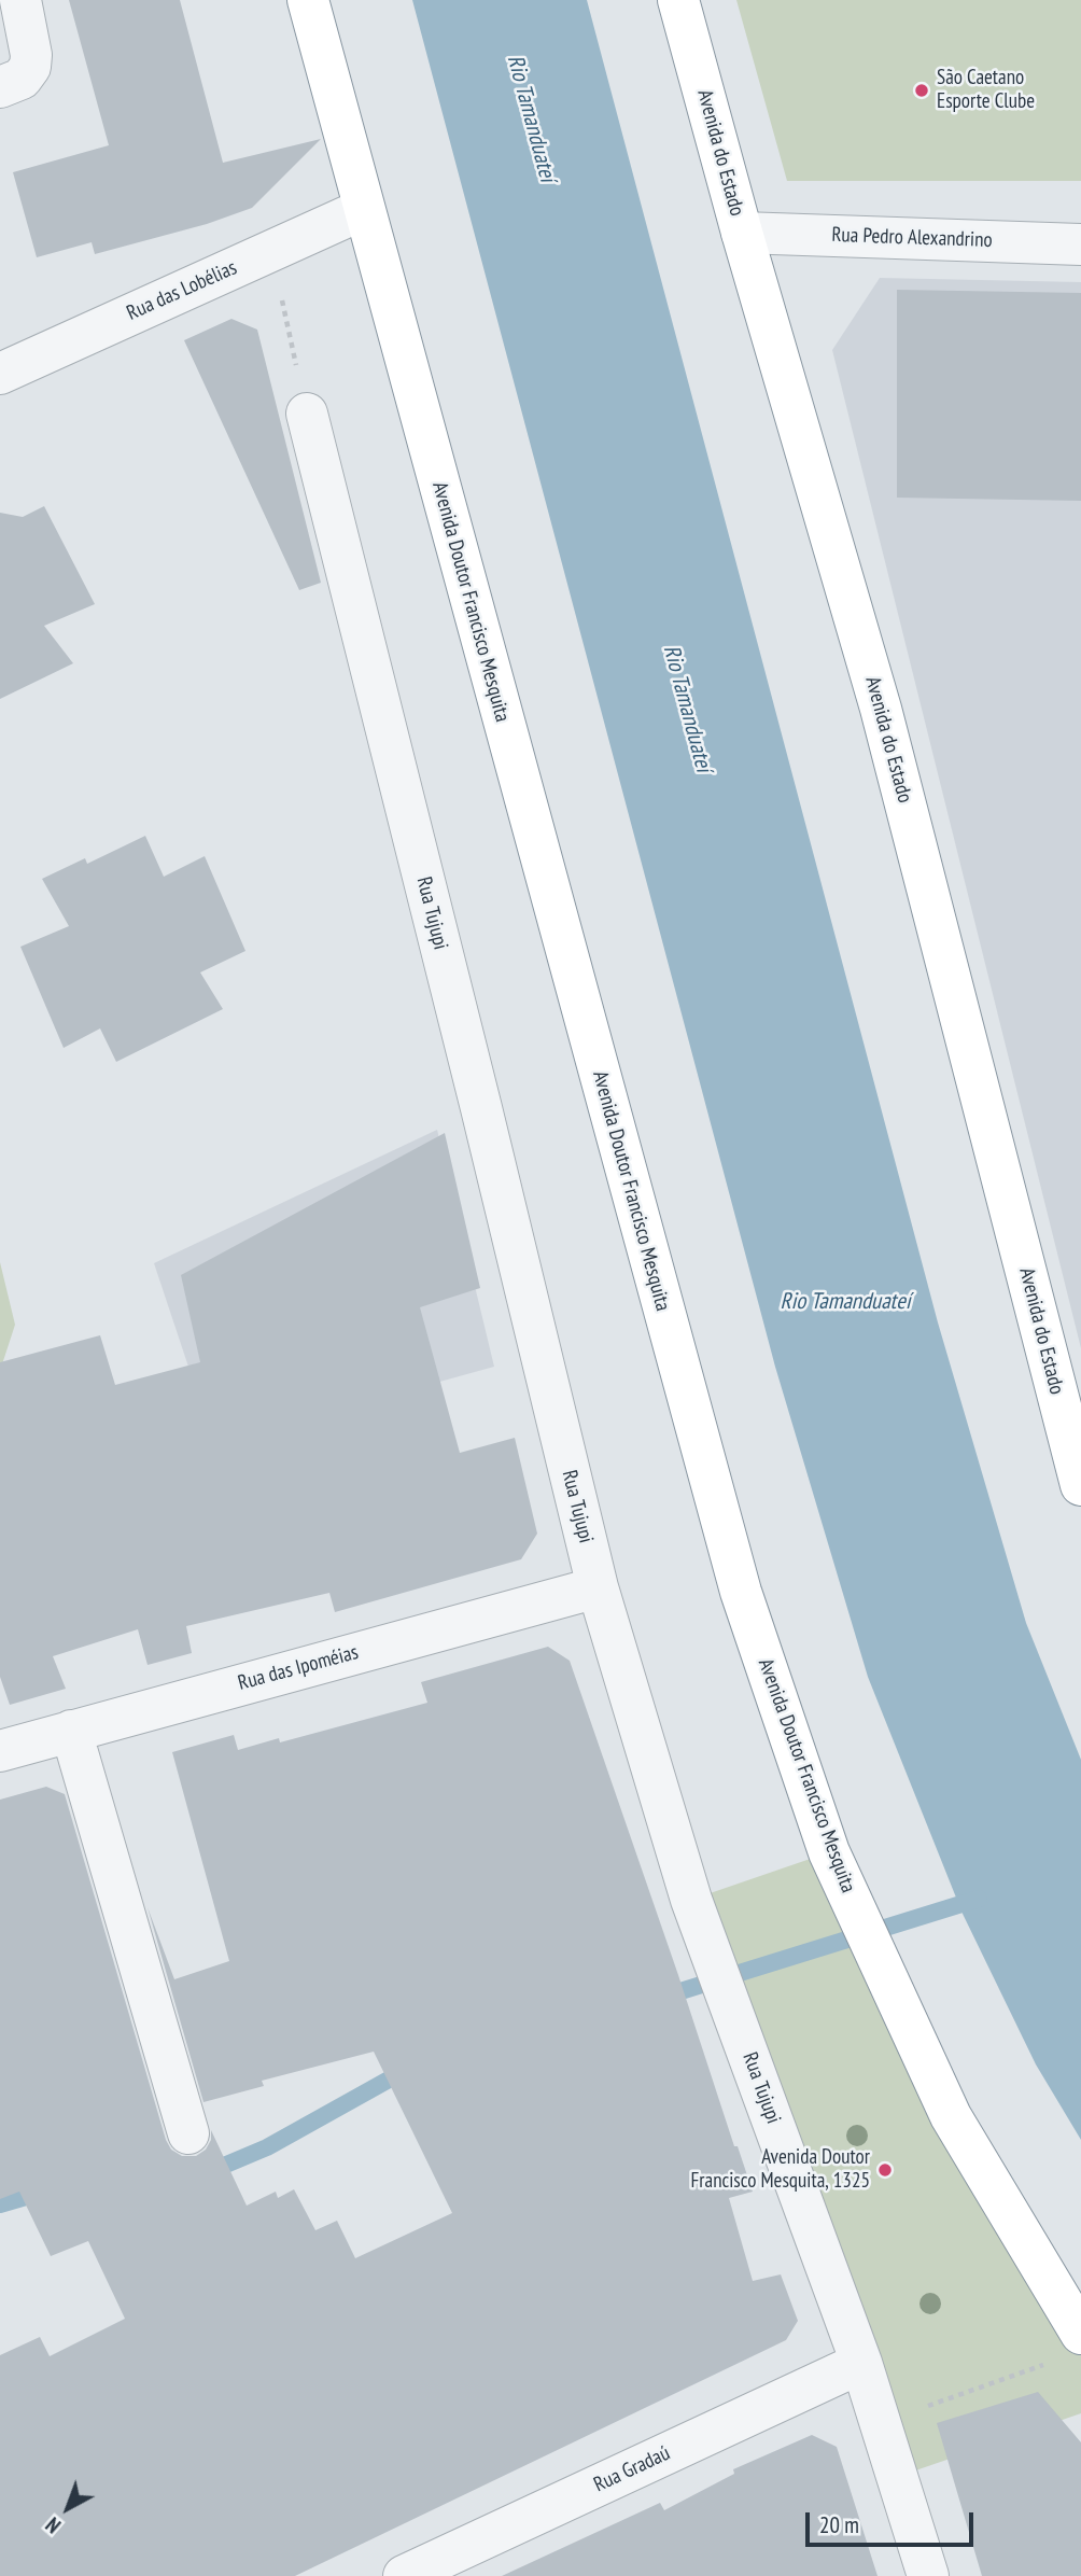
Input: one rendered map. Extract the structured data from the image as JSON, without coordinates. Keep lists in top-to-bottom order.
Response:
{
  "streets": {
    "highway": ["Avenida do Estado", "Avenida Doutor Francisco Mesquita"],
    "street": [
      "Rua Pedro Alexandrino",
      "Rua das Lobélias",
      "Rua Tujupi",
      "Rua das Ipoméias",
      "Rua Gradaú"
    ]
  },
  "crossings": [
    ["Avenida do Estado", "Rua Pedro Alexandrino"],
    ["Rua das Lobélias", "Avenida Doutor Francisco Mesquita"],
    ["Rua Tujupi", "Rua das Ipoméias"],
    ["Rua Tujupi", "Rua Gradaú"]
  ],
  "water": ["Rio Tamanduateí"],
  "places": ["São Caetano Esporte Clube", "Avenida Doutor Francisco Mesquita, 1325"],
  "scale_bar": "20 m",
  "north": "bottom left"
}
